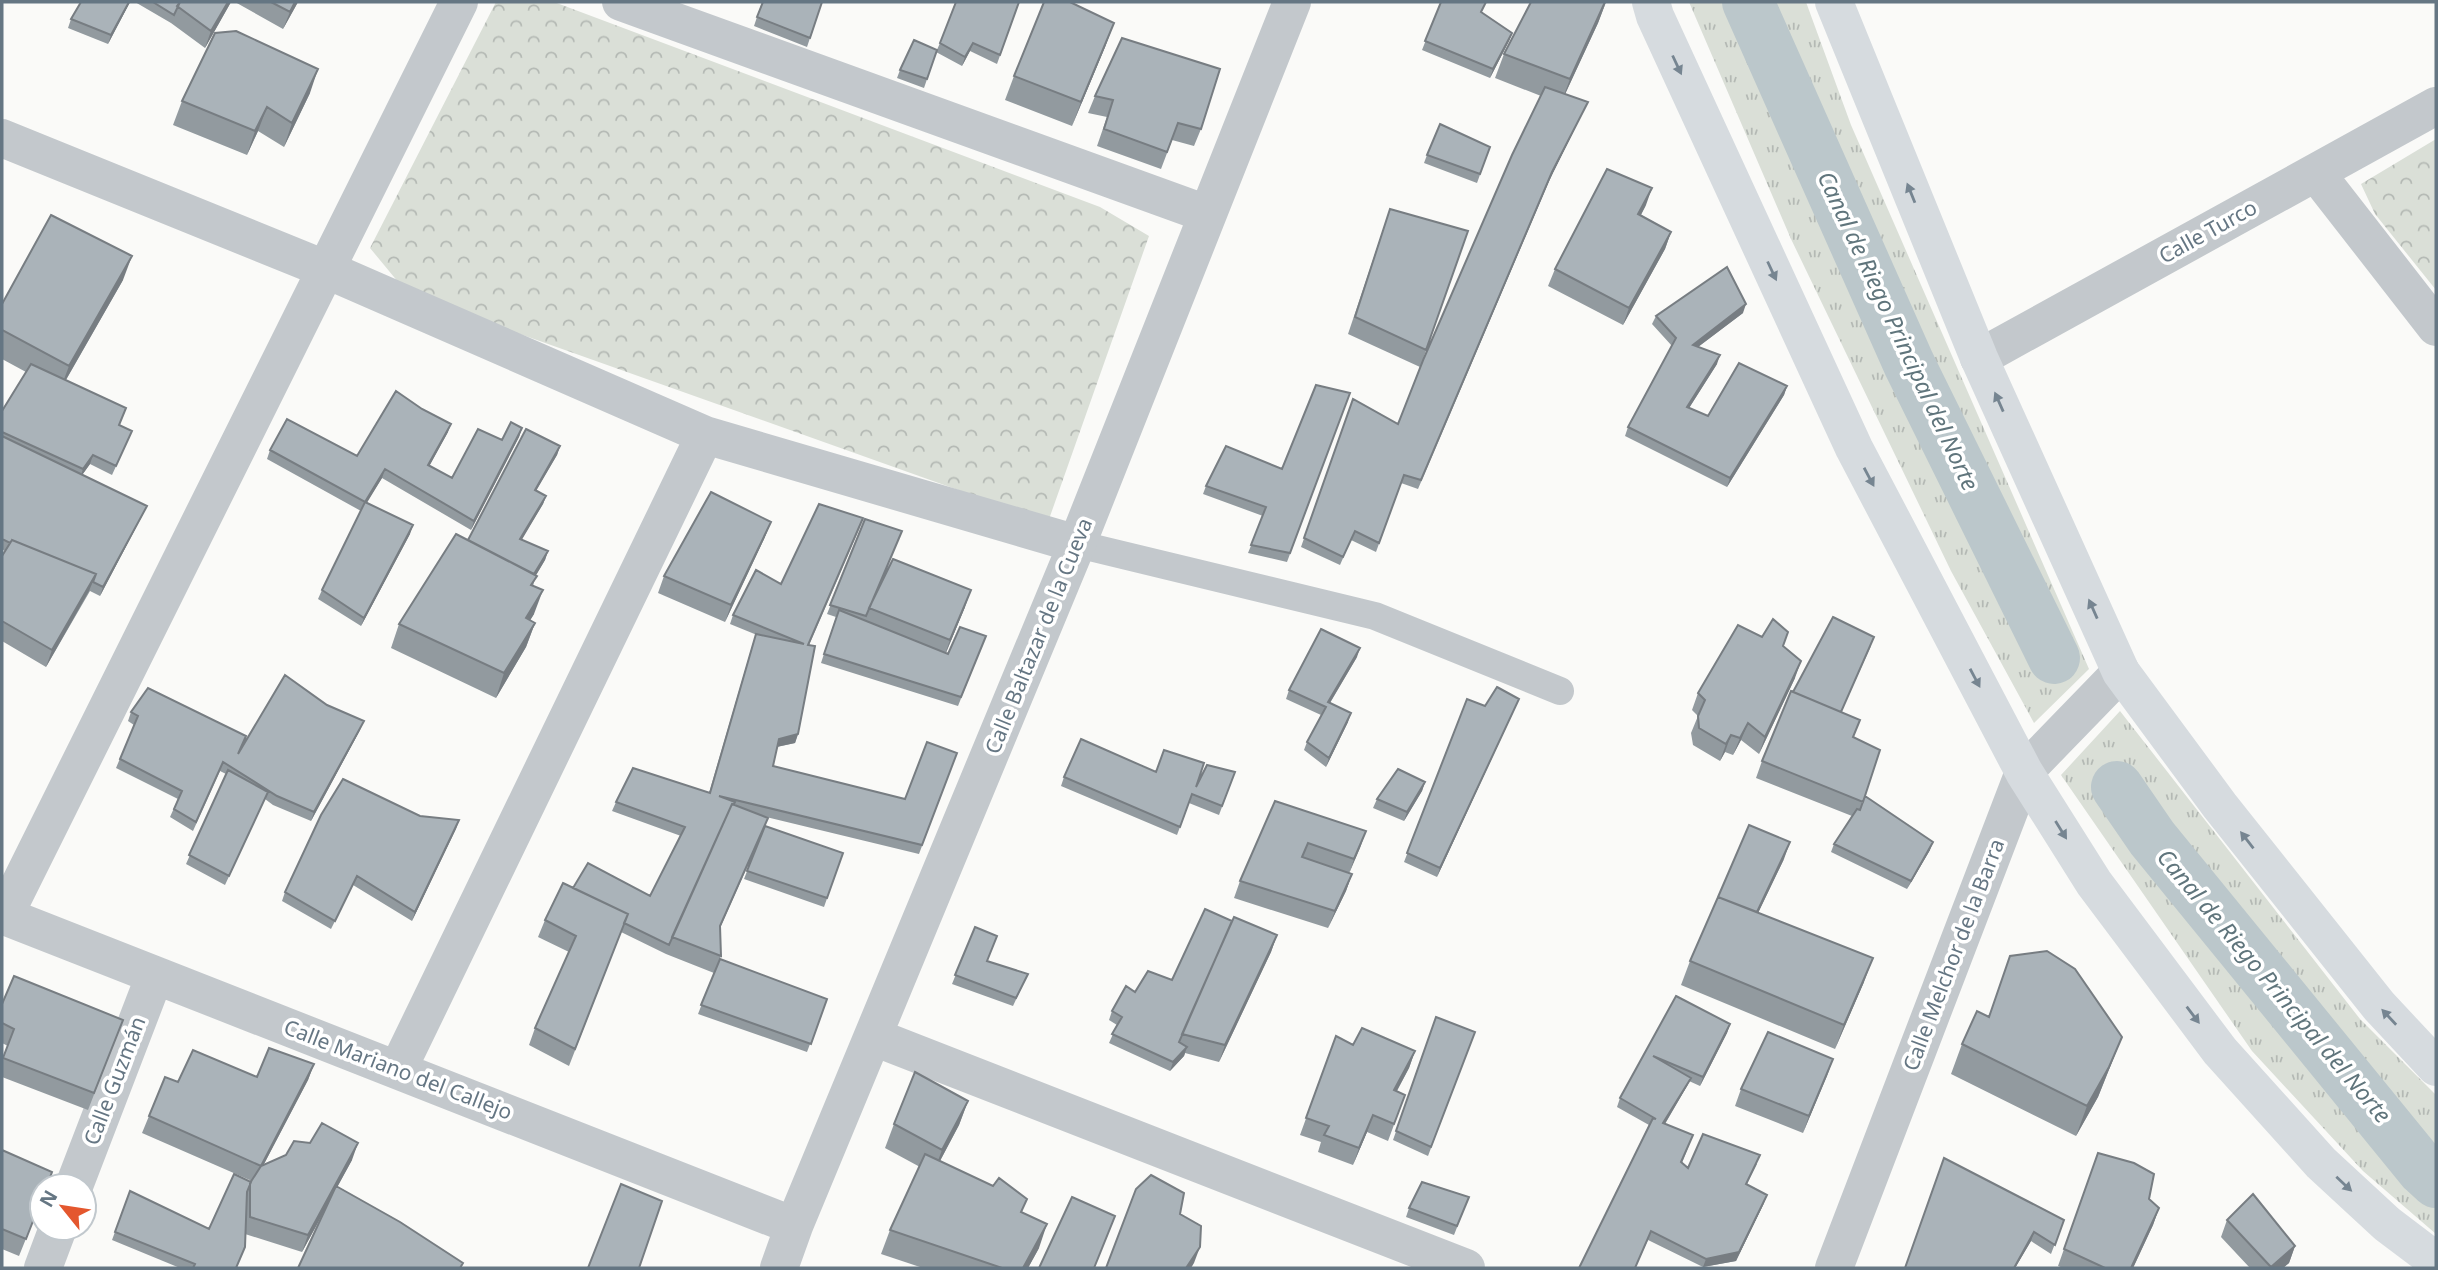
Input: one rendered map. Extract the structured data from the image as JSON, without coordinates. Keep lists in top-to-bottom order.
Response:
{
  "streets": {
    "street": [
      "Calle Turco",
      "Calle Baltazar de la Cueva",
      "Calle Melchor de la Barra",
      "Calle Mariano del Callejo",
      "Calle Guzmán"
    ]
  },
  "crossings": [
    ["Calle Baltazar de la Cueva", "Calle Mariano del Callejo"],
    ["Calle Mariano del Callejo", "Calle Guzmán"]
  ],
  "water": ["Canal de Riego Principal del Norte"],
  "north": "top left"
}
